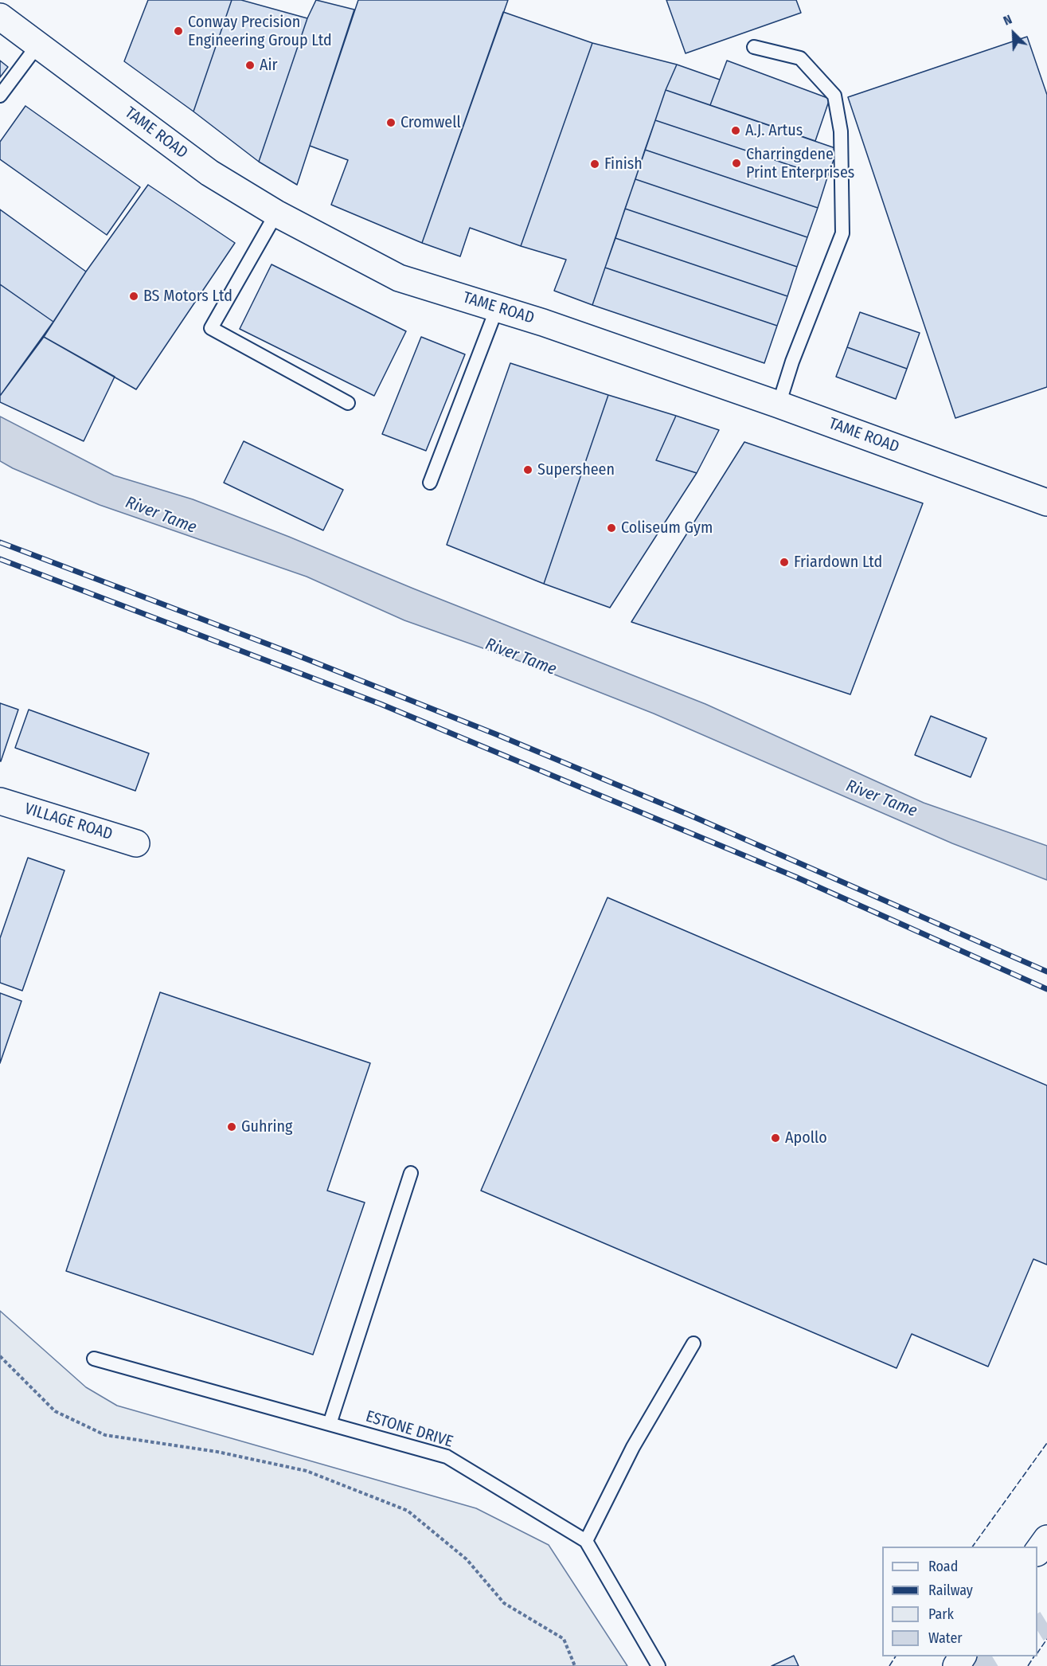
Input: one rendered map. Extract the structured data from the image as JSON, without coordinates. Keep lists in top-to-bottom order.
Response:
{
  "streets": {
    "main road": ["TAME ROAD", "VILLAGE ROAD"],
    "lane": ["ESTONE DRIVE"]
  },
  "water": ["River Tame"],
  "places": [
    "Conway Precision Engineering Group Ltd",
    "Air",
    "Cromwell",
    "A.J. Artus",
    "Charringdene Print Enterprises",
    "Finish",
    "BS Motors Ltd",
    "Supersheen",
    "Coliseum Gym",
    "Friardown Ltd",
    "Guhring",
    "Apollo"
  ],
  "legend": [
    "Road",
    "Railway",
    "Park",
    "Water"
  ],
  "north": "top left"
}
